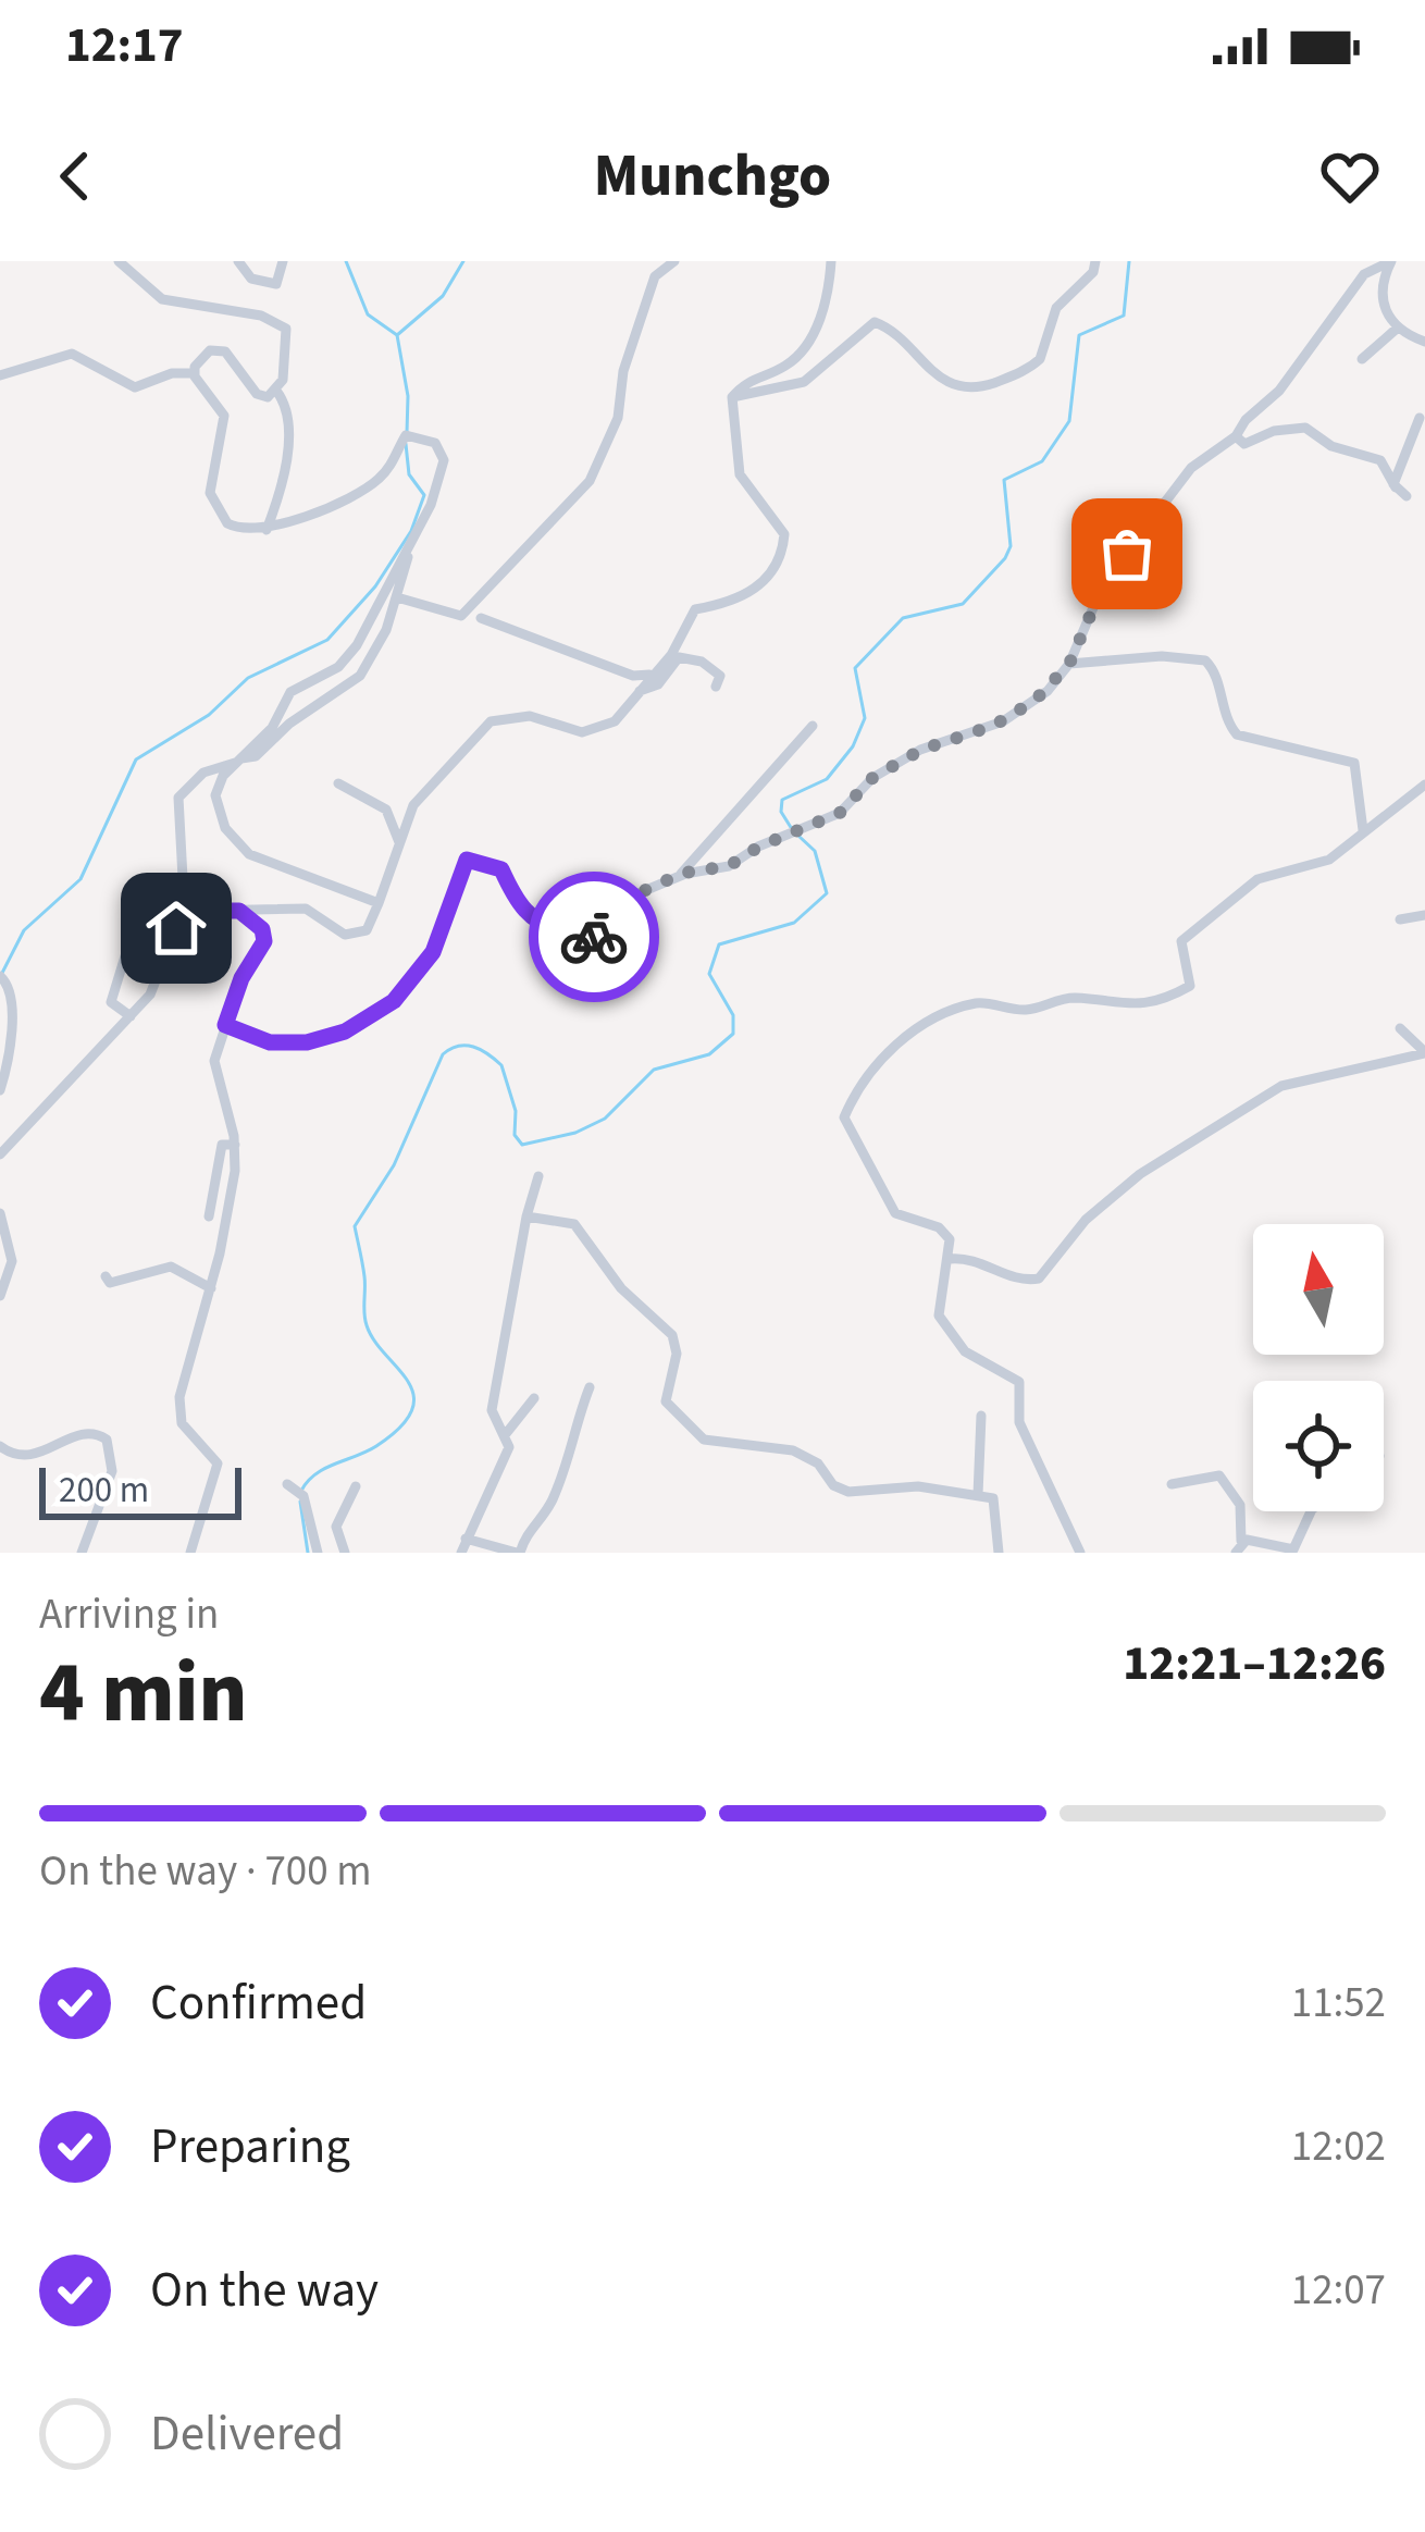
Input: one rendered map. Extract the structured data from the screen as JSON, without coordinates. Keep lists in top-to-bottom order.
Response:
{
  "scale_bar": "200 m",
  "north": "top",
  "page": {
    "status": "12:17",
    "header": "Munchgo",
    "scale": "200 m",
    "heading": ["4 min", "Arriving in", "12:21–12:26"],
    "bar": "On the way · 700 m",
    "list": [
      ["Confirmed", "11:52"],
      ["Preparing", "12:02"],
      ["On the way", "12:07"],
      "Delivered"
    ]
  }
}
